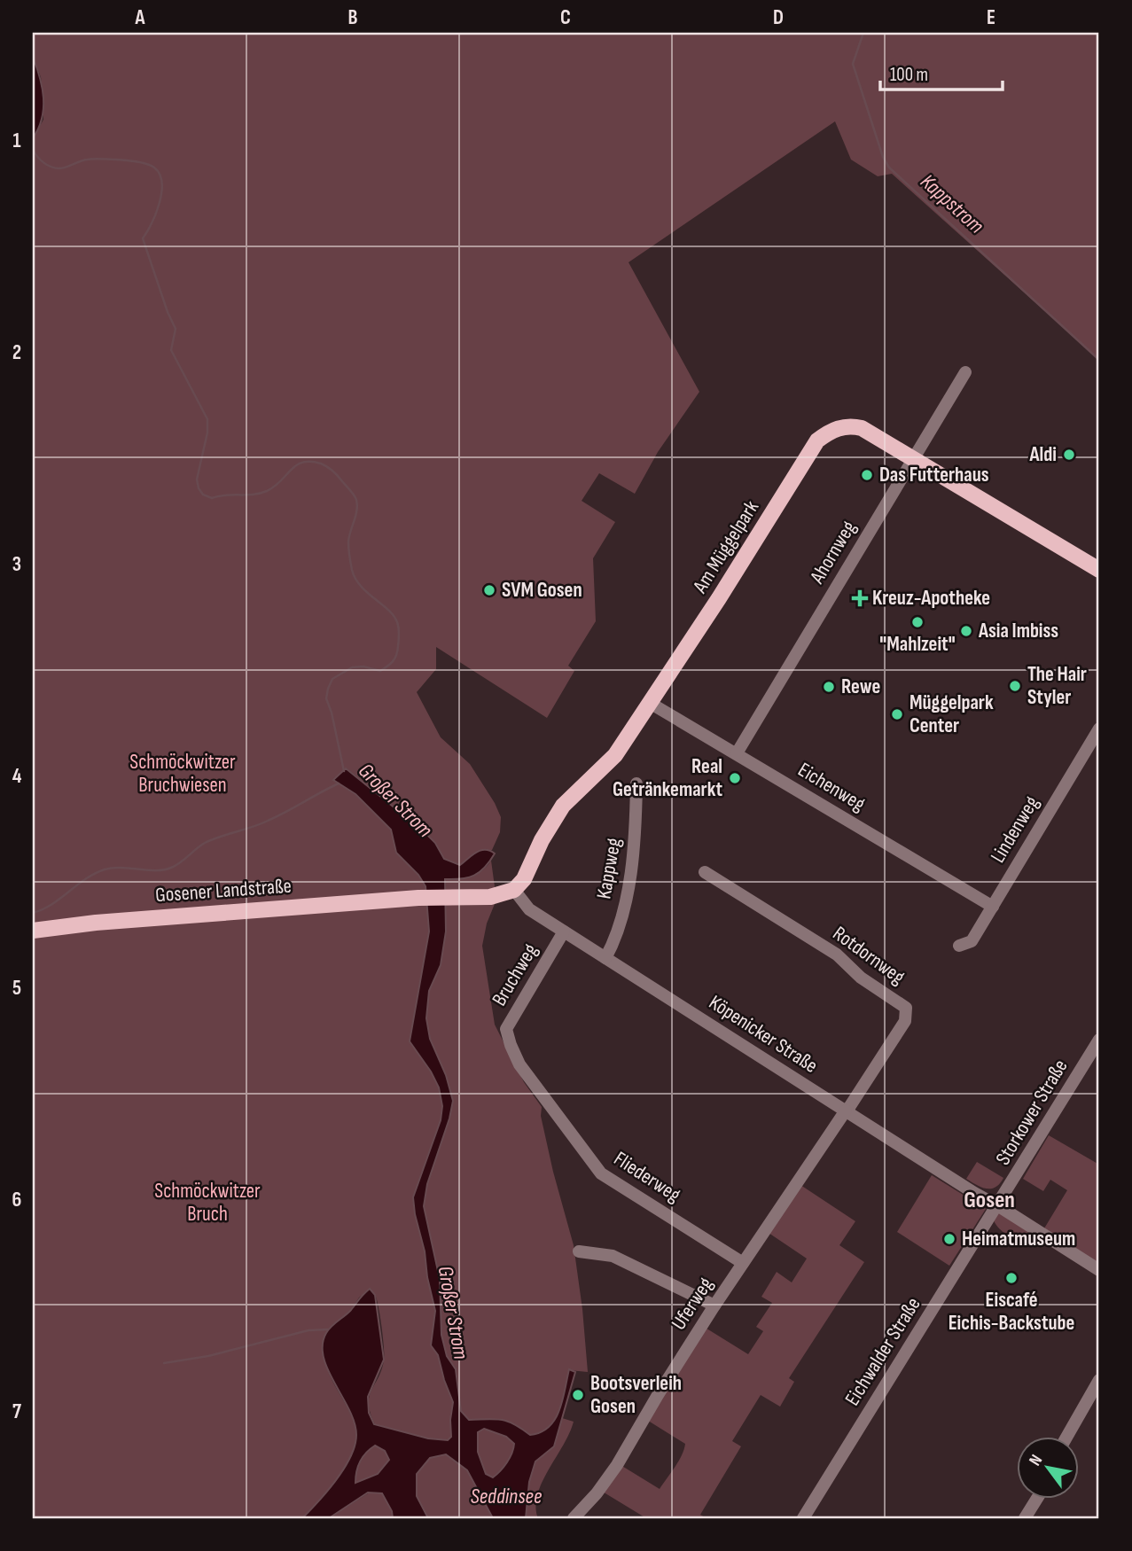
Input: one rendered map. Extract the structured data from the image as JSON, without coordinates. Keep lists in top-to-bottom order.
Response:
{
  "streets": {
    "main road": ["Am Müggelpark", "Gosener Landstraße"],
    "street": [
      "Ahornweg",
      "Eichenweg",
      "Lindenweg",
      "Kappweg",
      "Rotdornweg",
      "Bruchweg",
      "Köpenicker Straße",
      "Storkower Straße",
      "Fliederweg",
      "Uferweg",
      "Eichwalder Straße"
    ]
  },
  "crossings": [
    ["Am Müggelpark", "Ahornweg"],
    ["Am Müggelpark", "Eichenweg"],
    ["Am Müggelpark", "Gosener Landstraße"],
    ["Am Müggelpark", "Köpenicker Straße"],
    ["Ahornweg", "Eichenweg"],
    ["Eichenweg", "Lindenweg"],
    ["Kappweg", "Köpenicker Straße"],
    ["Gosener Landstraße", "Köpenicker Straße"],
    ["Rotdornweg", "Köpenicker Straße"],
    ["Rotdornweg", "Uferweg"],
    ["Bruchweg", "Köpenicker Straße"],
    ["Bruchweg", "Fliederweg"],
    ["Köpenicker Straße", "Storkower Straße"],
    ["Köpenicker Straße", "Uferweg"],
    ["Köpenicker Straße", "Eichwalder Straße"],
    ["Storkower Straße", "Eichwalder Straße"],
    ["Fliederweg", "Uferweg"]
  ],
  "districts": ["Gosen"],
  "water": ["Kappstrom", "Großer Strom", "Seddinsee"],
  "parks": ["Schmöckwitzer Bruchwiesen", "Schmöckwitzer Bruch"],
  "places": {
    "other": [
      "Aldi",
      "Das Futterhaus",
      "SVM Gosen",
      "\"Mahlzeit\"",
      "Asia Imbiss",
      "The Hair Styler",
      "Rewe",
      "Müggelpark Center",
      "Real Getränkemarkt",
      "Heimatmuseum",
      "Eiscafé Eichis-Backstube",
      "Bootsverleih Gosen"
    ],
    "health": ["Kreuz-Apotheke"]
  },
  "scale_bar": "100 m",
  "north": "top left",
  "grid": {
    "columns": [
      "A",
      "B",
      "C",
      "D",
      "E"
    ],
    "rows": [
      "1",
      "2",
      "3",
      "4",
      "5",
      "6",
      "7"
    ]
  }
}
